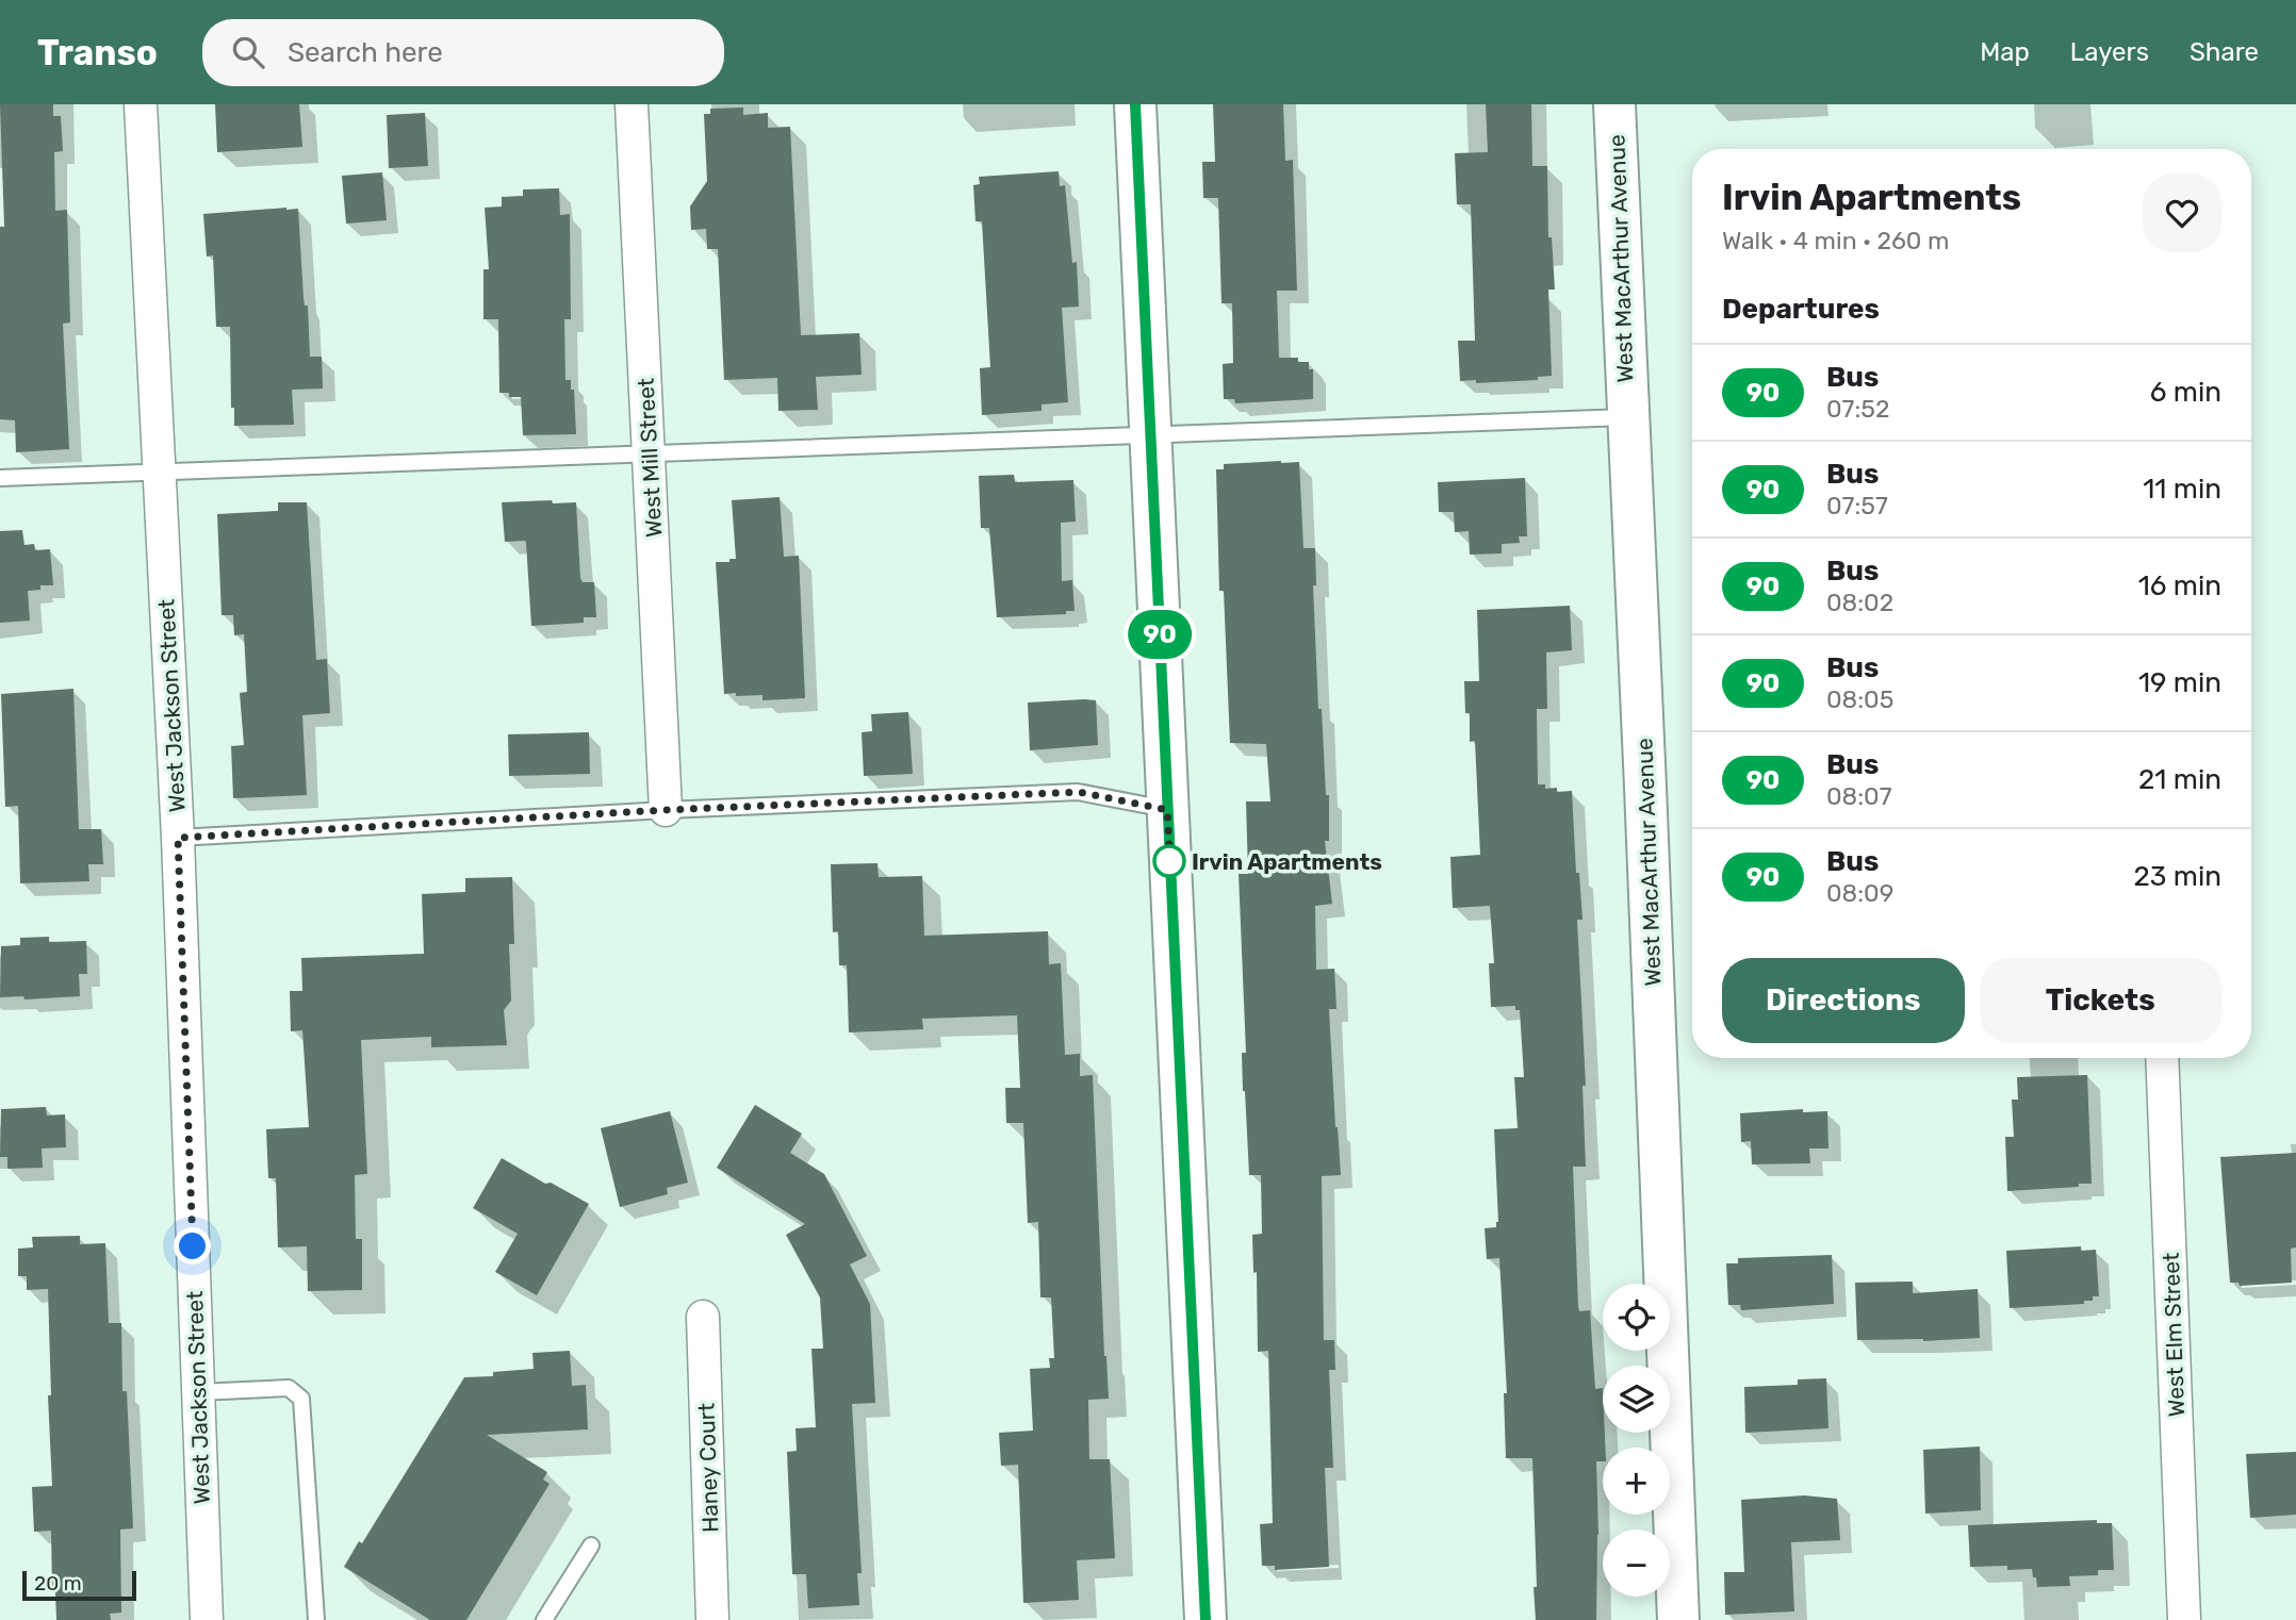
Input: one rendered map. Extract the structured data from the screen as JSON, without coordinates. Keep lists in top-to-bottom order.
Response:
{
  "streets": {
    "main road": ["West MacArthur Avenue"],
    "street": [
      "West Mill Street",
      "West Jackson Street",
      "West Elm Street",
      "Haney Court"
    ]
  },
  "places": ["Irvin Apartments"],
  "lines": ["bus line 90"],
  "scale_bar": "20 m",
  "page": {
    "header": "Transo",
    "search": "Search here",
    "nav": ["Map", "Layers", "Share"],
    "on_map": "90",
    "heading": [
      ["Irvin Apartments", "Walk · 4 min · 260 m"],
      "Departures"
    ],
    "list": [
      {
        "mark": "90",
        "name": "Bus",
        "note": "07:52",
        "value": "6 min"
      },
      {
        "mark": "90",
        "name": "Bus",
        "note": "07:57",
        "value": "11 min"
      },
      {
        "mark": "90",
        "name": "Bus",
        "note": "08:02",
        "value": "16 min"
      },
      {
        "mark": "90",
        "name": "Bus",
        "note": "08:05",
        "value": "19 min"
      },
      {
        "mark": "90",
        "name": "Bus",
        "note": "08:07",
        "value": "21 min"
      },
      {
        "mark": "90",
        "name": "Bus",
        "note": "08:09",
        "value": "23 min"
      }
    ],
    "buttons": ["Directions", "Tickets"],
    "map_buttons": ["+", "−"],
    "scale": "20 m"
  }
}
